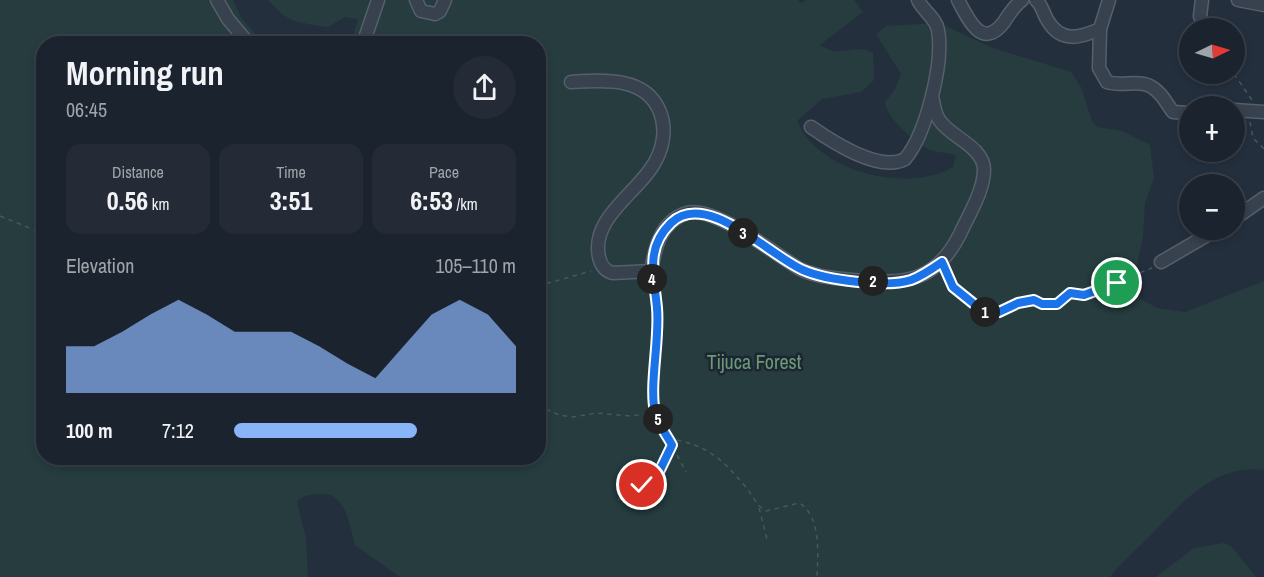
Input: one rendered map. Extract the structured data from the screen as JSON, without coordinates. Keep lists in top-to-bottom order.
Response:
{
  "parks": ["Tijuca Forest"],
  "north": "right",
  "page": {
    "map_buttons": ["+", "−"],
    "heading": ["Morning run", "06:45"],
    "stats": [
      ["Distance", "0.56 km"],
      ["Time", "3:51"],
      ["Pace", "6:53 /km"]
    ],
    "pins": [
      "3",
      "4",
      "2",
      "1",
      "5"
    ],
    "chart": ["Elevation", "105–110 m"],
    "list": [
      {
        "name": "100 m",
        "note": "7:12"
      }
    ]
  }
}
